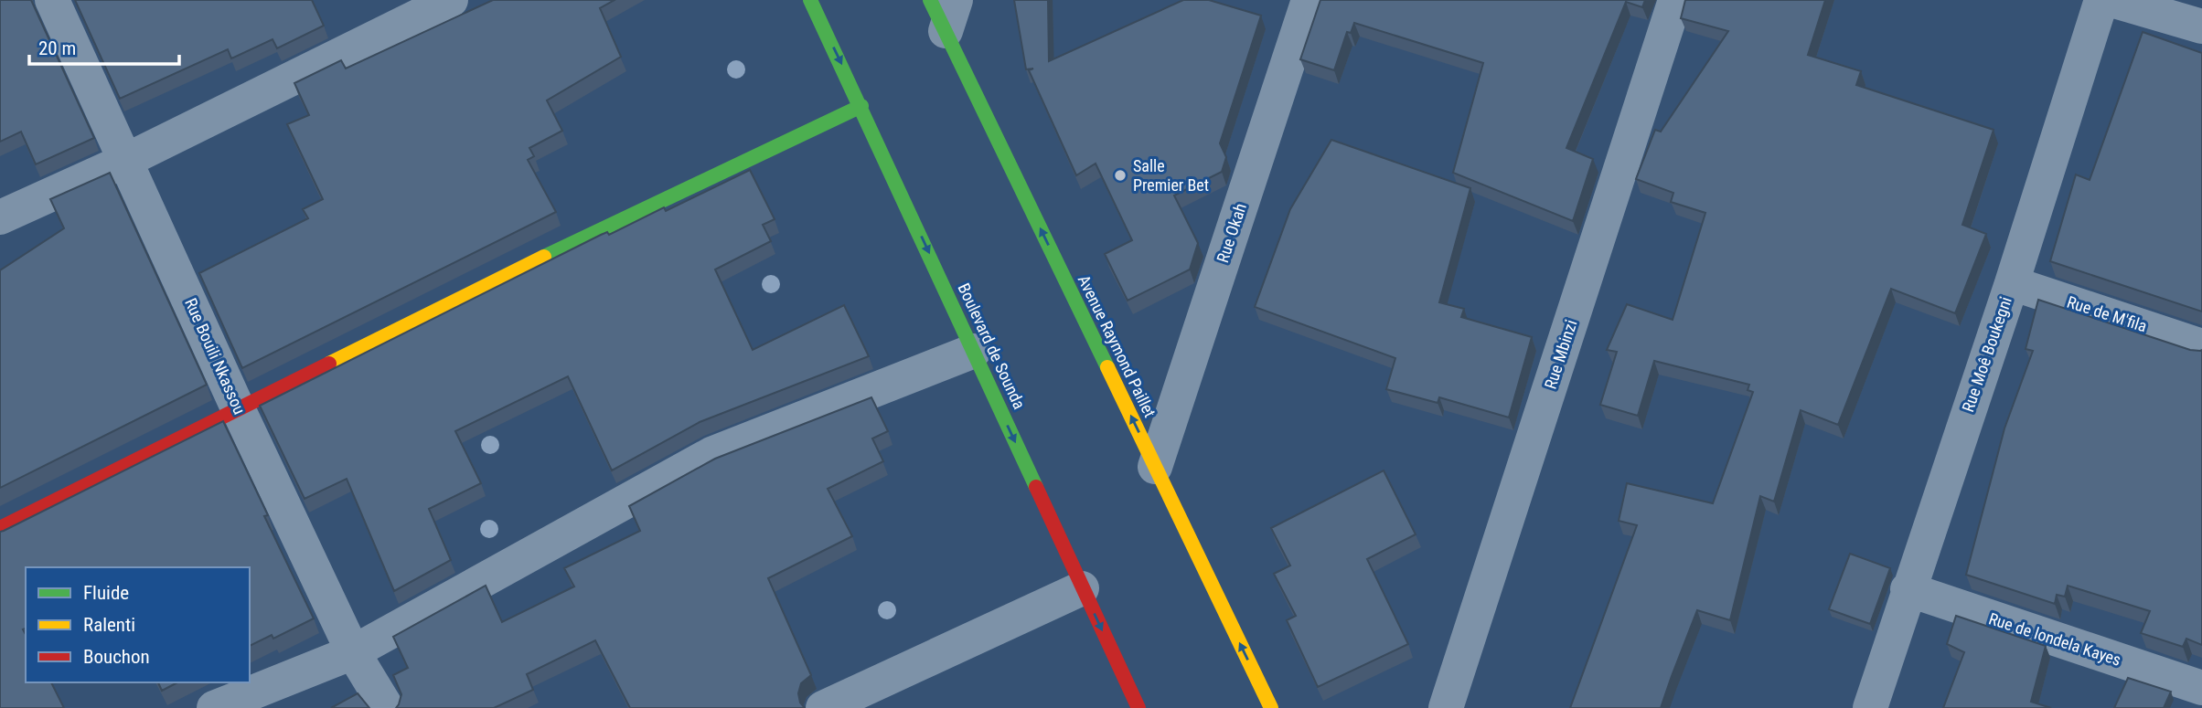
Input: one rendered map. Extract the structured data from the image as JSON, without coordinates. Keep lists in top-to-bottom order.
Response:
{
  "streets": {
    "main road": ["Boulevard de Sounda", "Avenue Raymond Paillet"],
    "street": [
      "Rue Okah",
      "Rue de M'fila",
      "Rue Mbinzi",
      "Rue Moê Boukegni",
      "Rue Bouili Nkassou",
      "Rue de londela Kayes"
    ]
  },
  "crossings": [
    ["Rue Okah", "Avenue Raymond Paillet"],
    ["Rue de M'fila", "Rue Moê Boukegni"],
    ["Rue Moê Boukegni", "Rue de londela Kayes"]
  ],
  "one_way": ["Boulevard de Sounda", "Avenue Raymond Paillet"],
  "places": ["Salle Premier Bet"],
  "legend": ["Fluide", "Ralenti", "Bouchon"],
  "scale_bar": "20 m"
}
